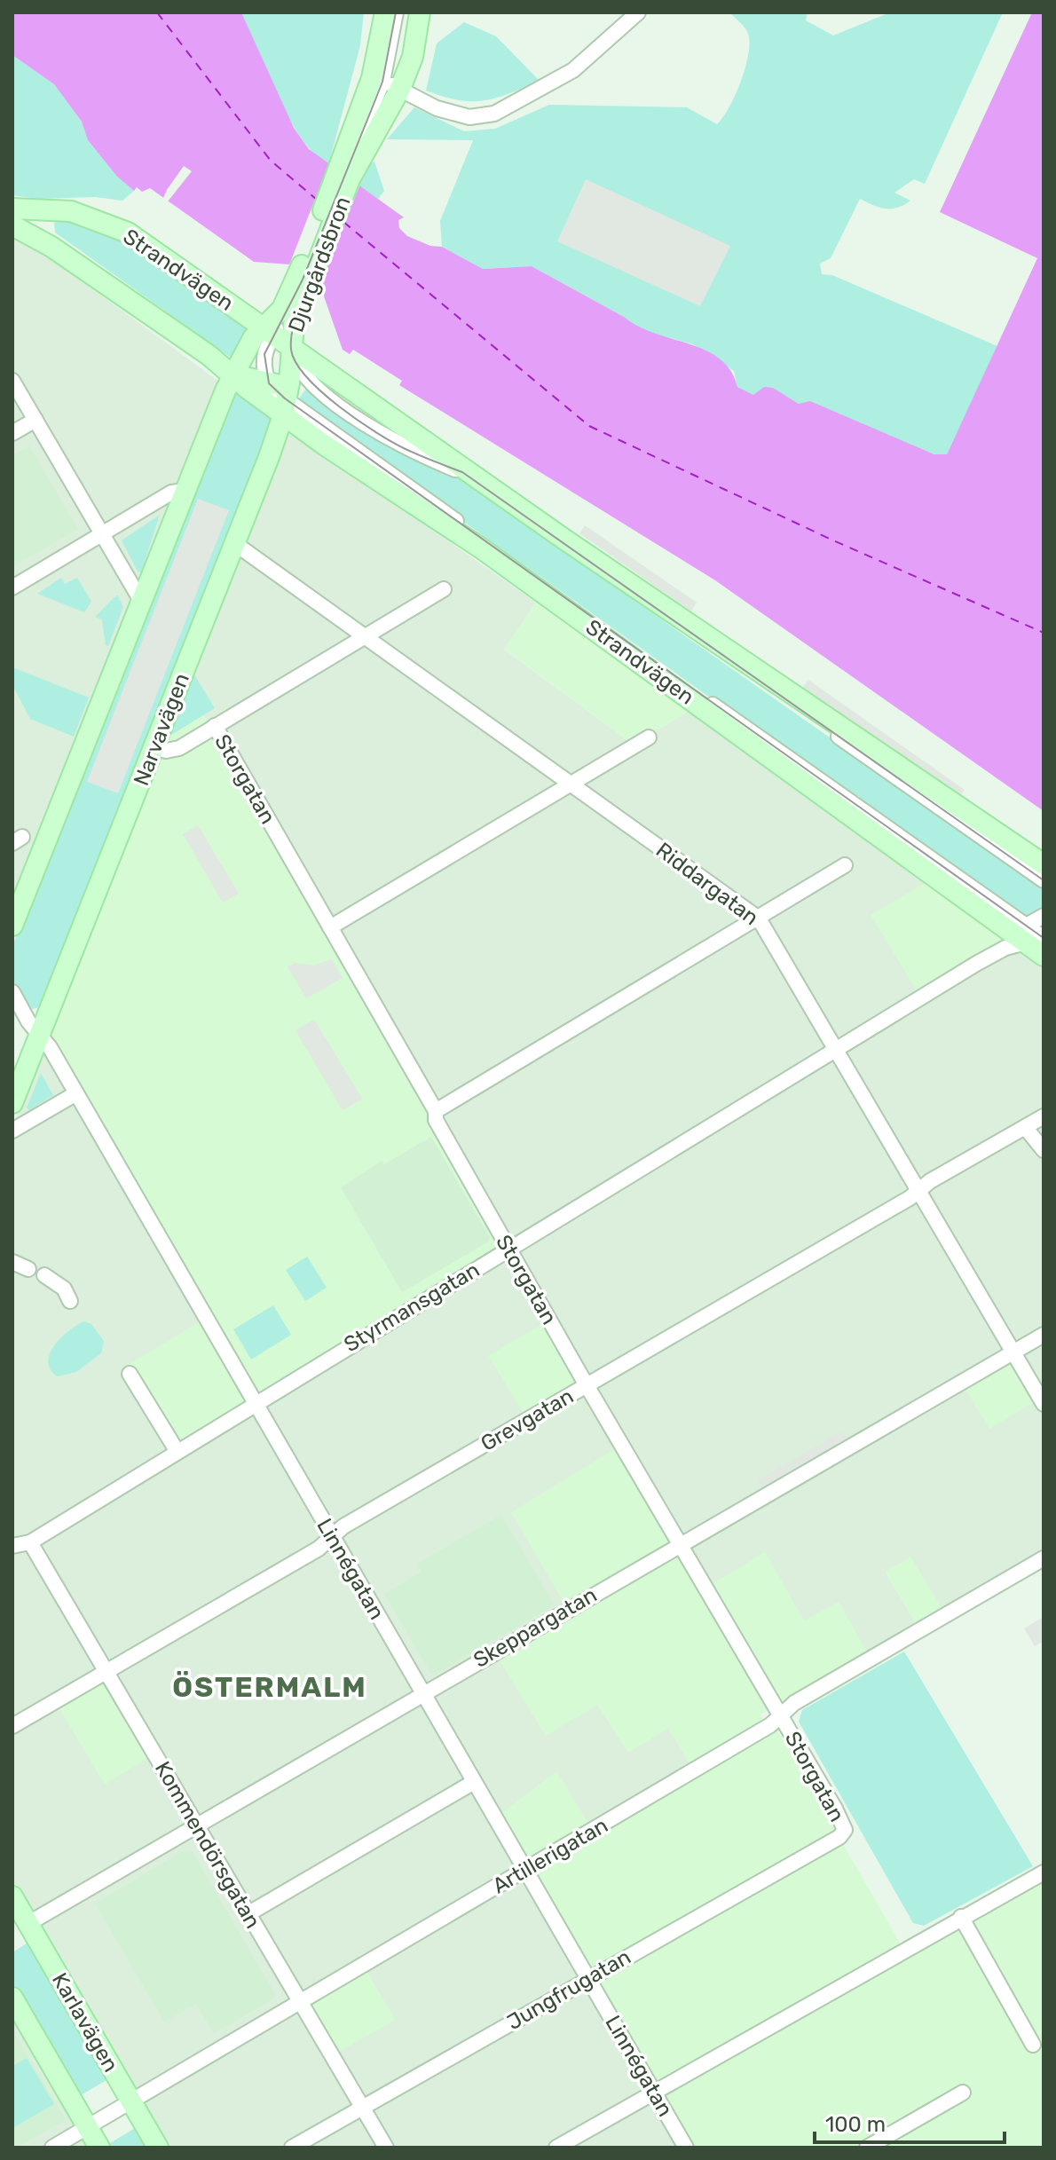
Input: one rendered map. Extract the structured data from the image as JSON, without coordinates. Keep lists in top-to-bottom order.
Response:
{
  "streets": {
    "street": [
      "Djurgårdsbron",
      "Strandvägen",
      "Narvavägen",
      "Storgatan",
      "Riddargatan",
      "Styrmansgatan",
      "Grevgatan",
      "Linnégatan",
      "Skeppargatan",
      "Kommendörsgatan",
      "Artillerigatan",
      "Jungfrugatan",
      "Karlavägen"
    ]
  },
  "crossings": [
    ["Djurgårdsbron", "Strandvägen"],
    ["Djurgårdsbron", "Narvavägen"],
    ["Strandvägen", "Narvavägen"],
    ["Strandvägen", "Styrmansgatan"],
    ["Narvavägen", "Riddargatan"],
    ["Narvavägen", "Linnégatan"],
    ["Storgatan", "Styrmansgatan"],
    ["Storgatan", "Grevgatan"],
    ["Storgatan", "Skeppargatan"],
    ["Storgatan", "Artillerigatan"],
    ["Storgatan", "Jungfrugatan"],
    ["Riddargatan", "Styrmansgatan"],
    ["Riddargatan", "Grevgatan"],
    ["Riddargatan", "Skeppargatan"],
    ["Styrmansgatan", "Linnégatan"],
    ["Styrmansgatan", "Kommendörsgatan"],
    ["Grevgatan", "Linnégatan"],
    ["Grevgatan", "Kommendörsgatan"],
    ["Linnégatan", "Skeppargatan"],
    ["Linnégatan", "Artillerigatan"],
    ["Linnégatan", "Jungfrugatan"],
    ["Skeppargatan", "Kommendörsgatan"],
    ["Skeppargatan", "Karlavägen"],
    ["Kommendörsgatan", "Artillerigatan"],
    ["Kommendörsgatan", "Jungfrugatan"],
    ["Artillerigatan", "Karlavägen"]
  ],
  "districts": ["ÖSTERMALM"],
  "scale_bar": "100 m"
}
